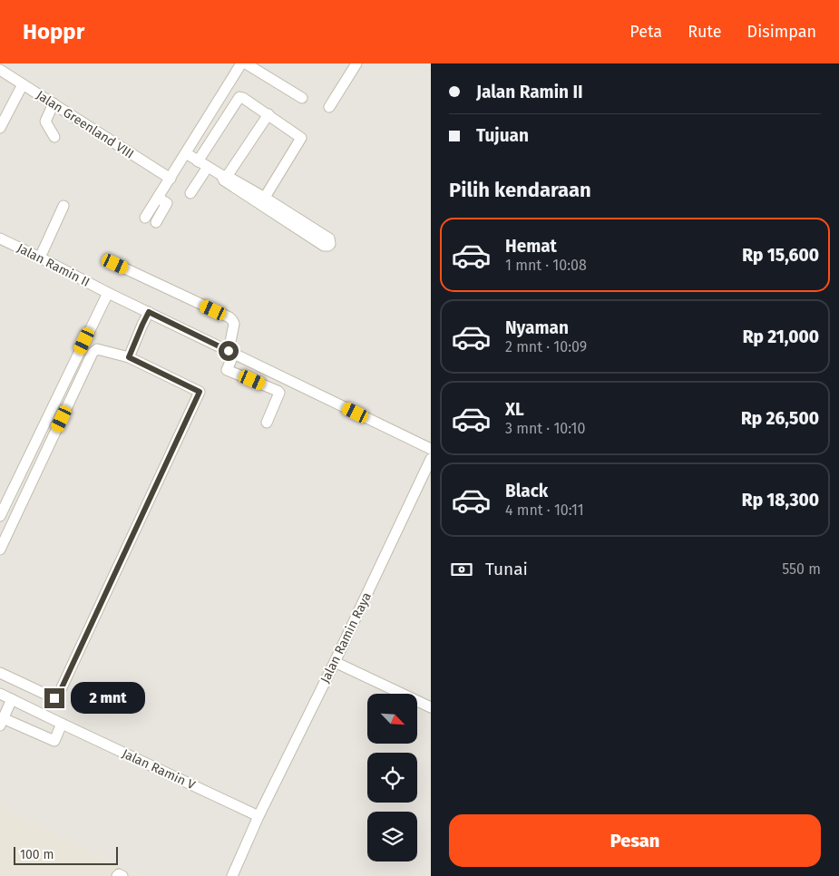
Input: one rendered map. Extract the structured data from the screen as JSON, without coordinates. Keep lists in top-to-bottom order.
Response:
{
  "streets": {
    "lane": [
      "Jalan Greenland VIII",
      "Jalan Ramin II",
      "Jalan Ramin Raya",
      "Jalan Ramin V"
    ]
  },
  "crossings": [
    ["Jalan Ramin Raya", "Jalan Ramin V"]
  ],
  "scale_bar": "100 m",
  "north": "bottom right",
  "page": {
    "header": "Hoppr",
    "nav": ["Peta", "Rute", "Disimpan"],
    "banner": ["Jalan Ramin II", "Tujuan"],
    "heading": "Pilih kendaraan",
    "list": [
      {
        "name": "Hemat",
        "note": "1 mnt · 10:08",
        "value": "Rp 15,600"
      },
      {
        "name": "Nyaman",
        "note": "2 mnt · 10:09",
        "value": "Rp 21,000"
      },
      {
        "name": "XL",
        "note": "3 mnt · 10:10",
        "value": "Rp 26,500"
      },
      {
        "name": "Black",
        "note": "4 mnt · 10:11",
        "value": "Rp 18,300"
      }
    ],
    "pay": ["Tunai", "550 m"],
    "bubble": "2 mnt",
    "buttons": "Pesan",
    "scale": "100 m"
  }
}
